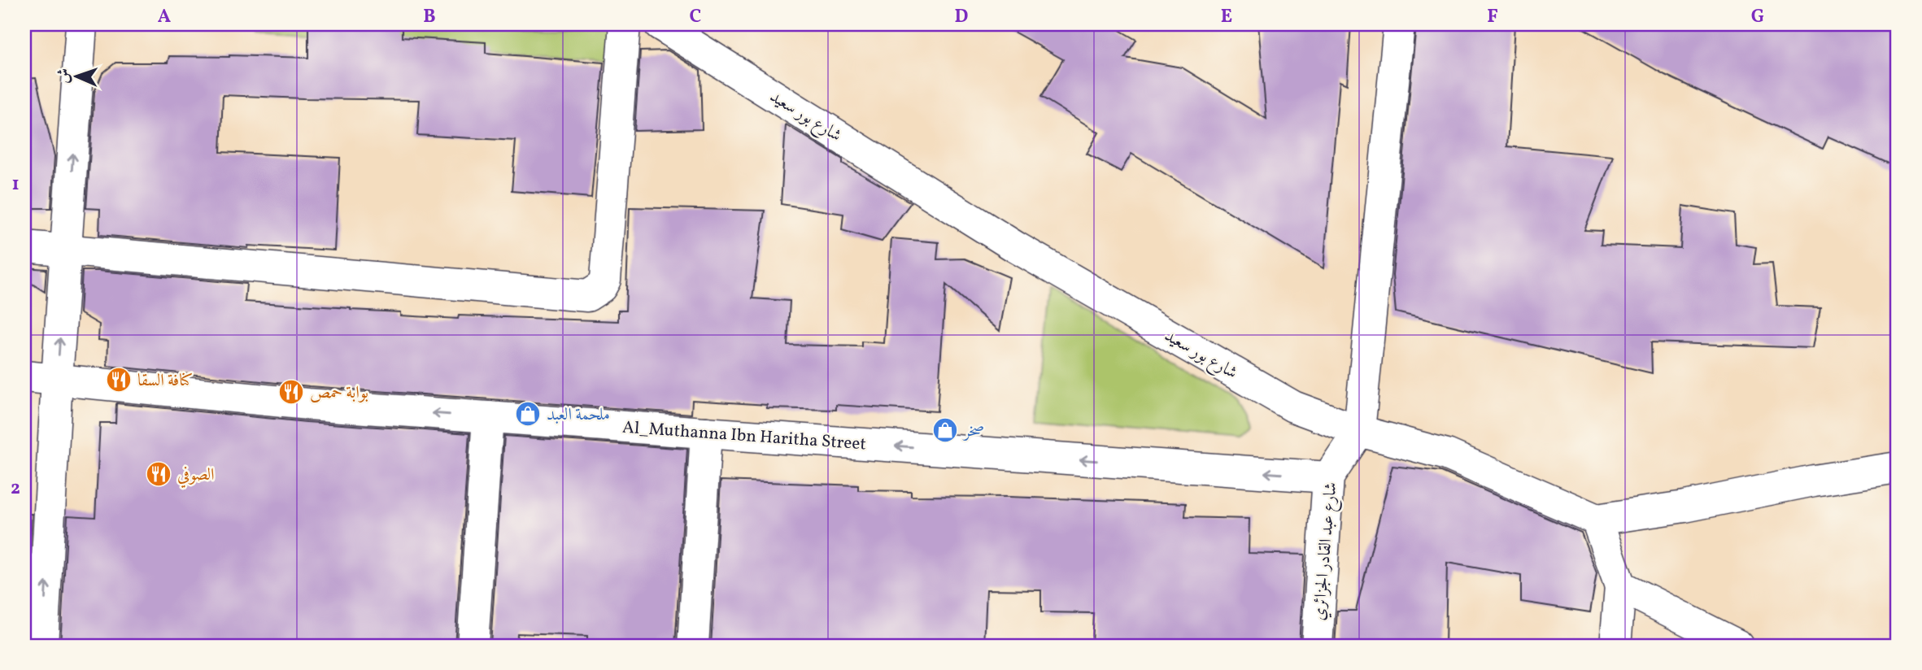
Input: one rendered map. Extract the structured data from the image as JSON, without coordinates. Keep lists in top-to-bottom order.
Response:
{
  "streets": {
    "street": ["شارع بور سعيد", "Al_Muthanna Ibn Haritha Street", "شارع عبد القادر الجزائري"]
  },
  "crossings": [
    ["شارع بور سعيد", "شارع عبد القادر الجزائري"],
    ["Al_Muthanna Ibn Haritha Street", "شارع عبد القادر الجزائري"]
  ],
  "one_way": ["Al_Muthanna Ibn Haritha Street"],
  "places": {
    "restaurant": ["كنافة السقا", "بوابة حمص", "الصوفي"],
    "shop": ["ملحمة العبد", "صخر"]
  },
  "north": "left",
  "grid": {
    "columns": [
      "A",
      "B",
      "C",
      "D",
      "E",
      "F",
      "G"
    ],
    "rows": ["1", "2"]
  }
}
